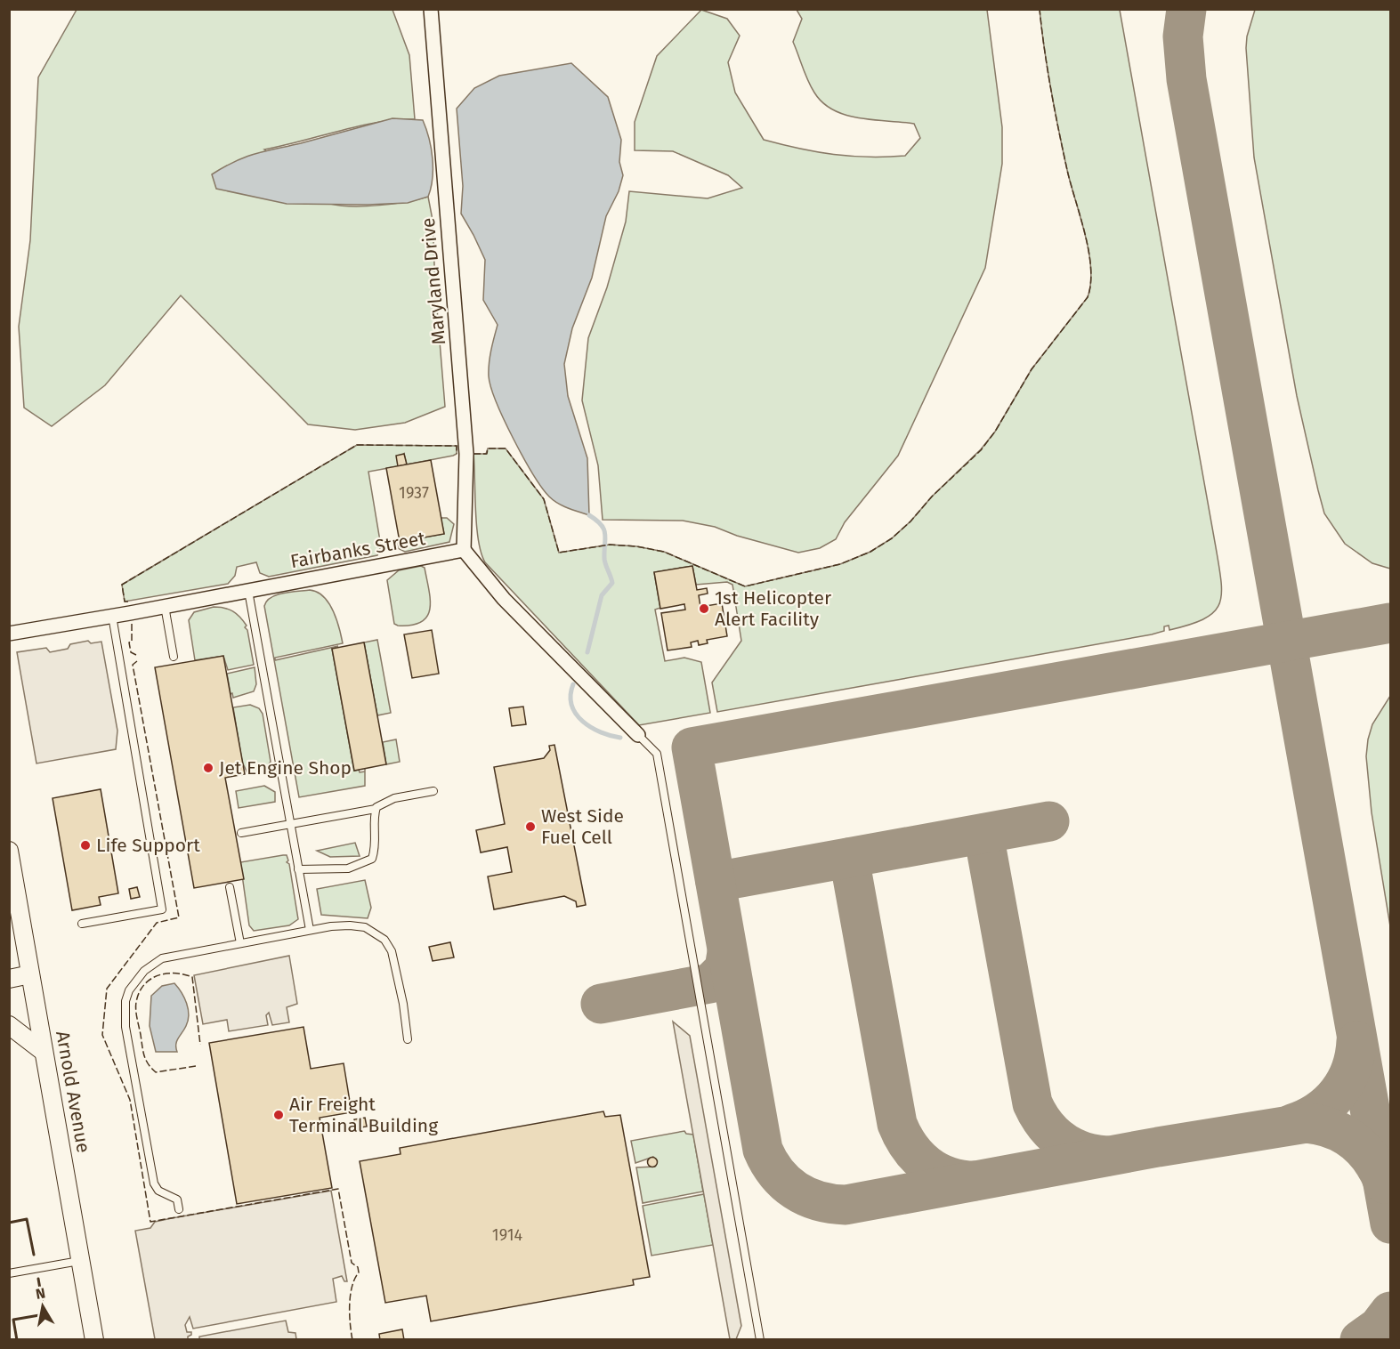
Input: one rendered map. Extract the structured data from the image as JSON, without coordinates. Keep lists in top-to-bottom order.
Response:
{
  "streets": {
    "street": ["Maryland Drive", "Fairbanks Street", "Arnold Avenue"]
  },
  "crossings": [
    ["Maryland Drive", "Fairbanks Street"]
  ],
  "places": [
    "1st Helicopter Alert Facility",
    "Jet Engine Shop",
    "West Side Fuel Cell",
    "Life Support",
    "Air Freight Terminal Building"
  ],
  "house_numbers": ["1937", "1914"],
  "north": "top"
}
